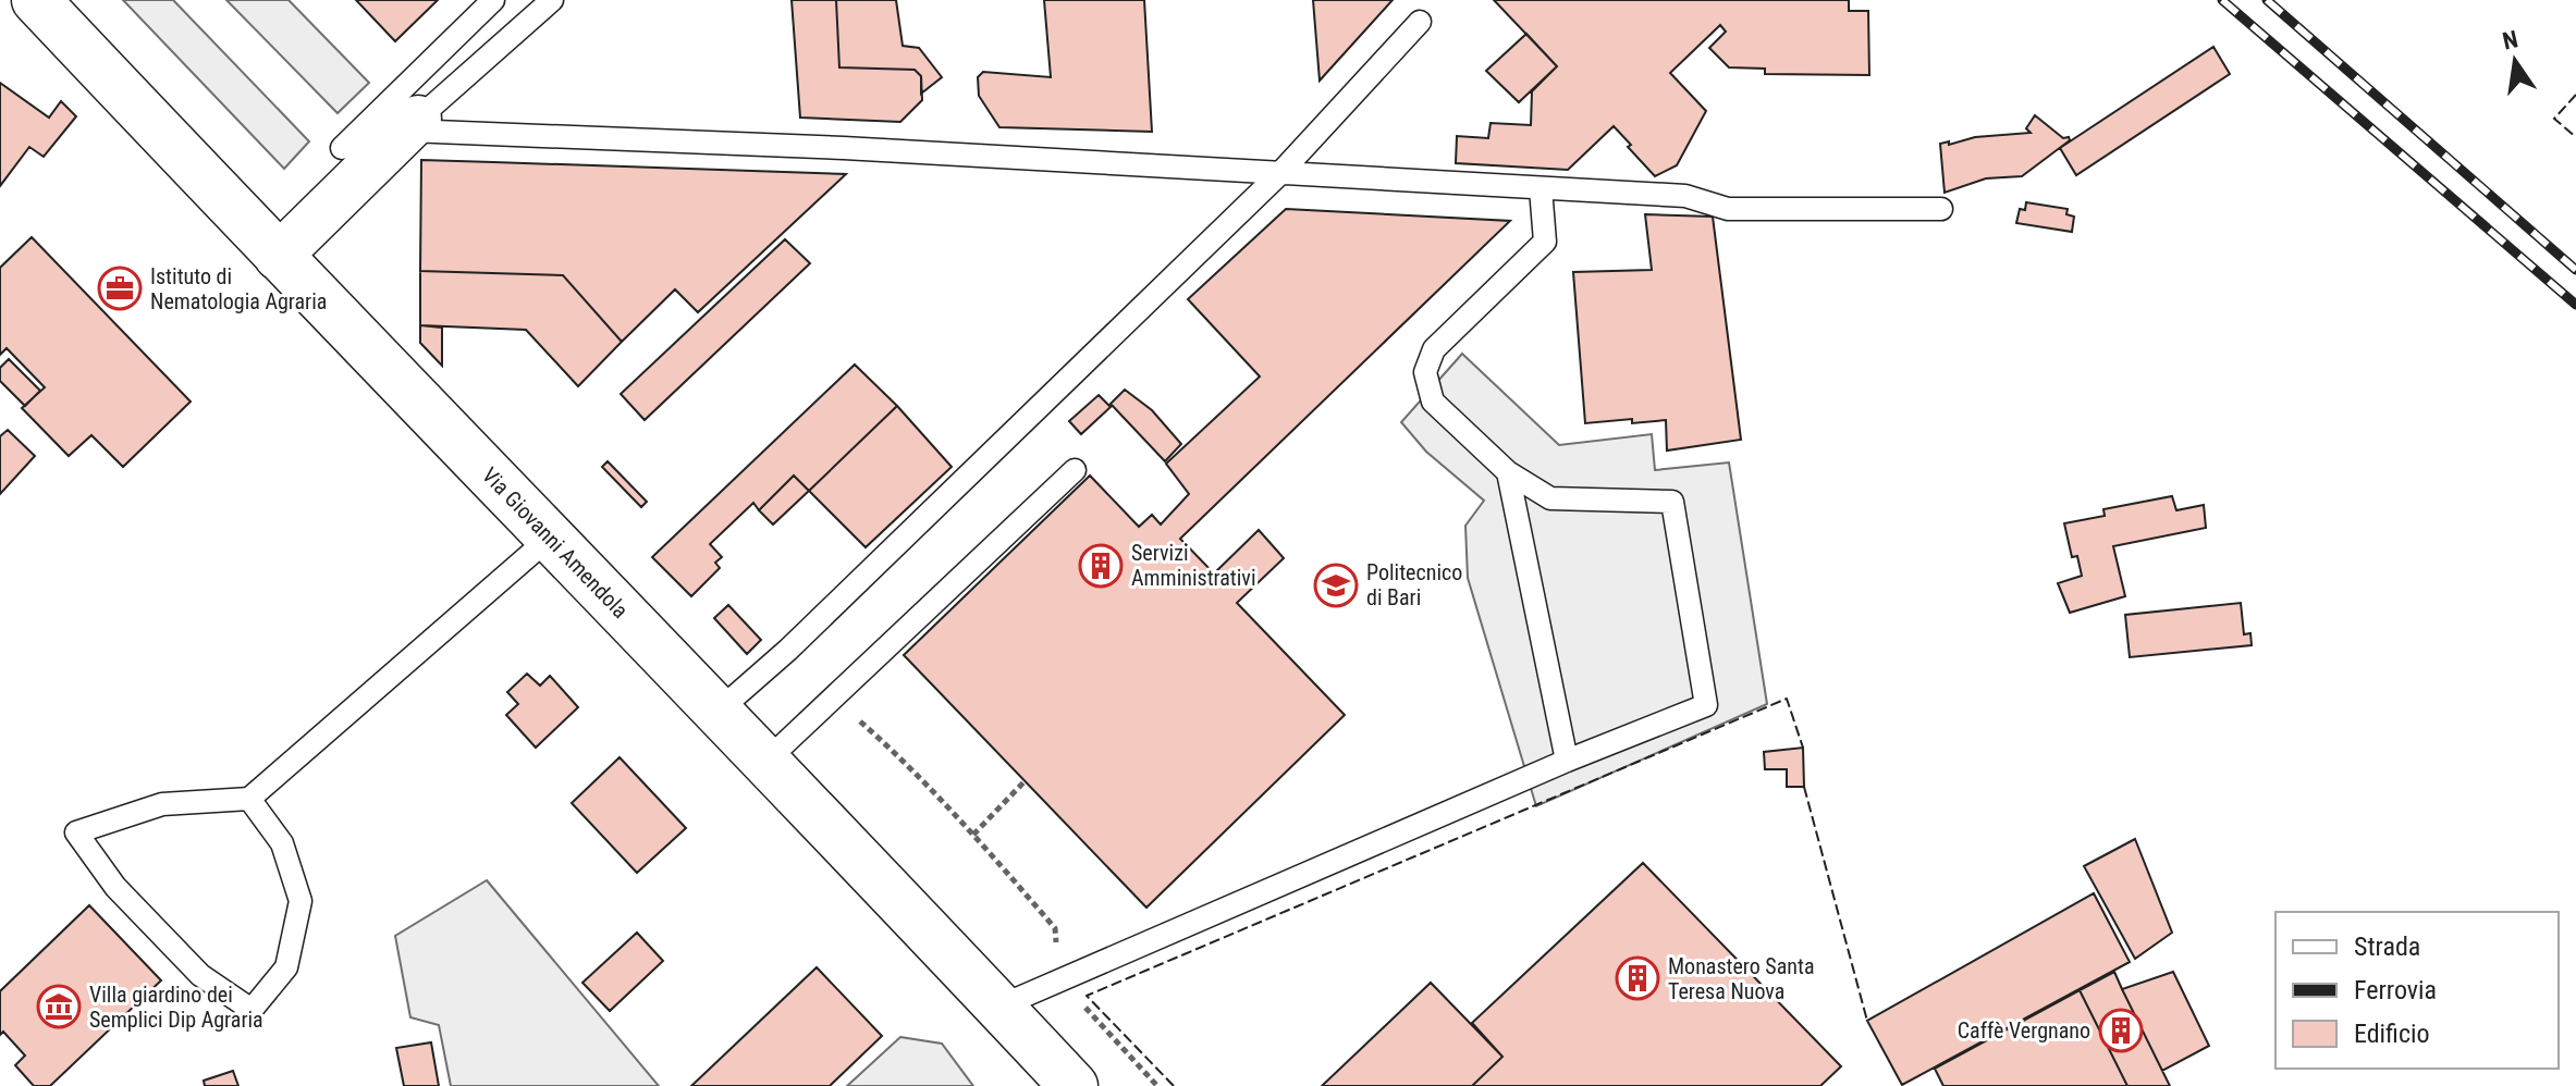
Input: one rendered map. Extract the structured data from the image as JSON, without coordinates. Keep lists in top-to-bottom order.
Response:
{
  "streets": {
    "main road": ["Via Giovanni Amendola"]
  },
  "places": {
    "office": ["Istituto di Nematologia Agraria"],
    "building": ["Servizi Amministrativi", "Monastero Santa Teresa Nuova", "Caffè Vergnano"],
    "school or university": ["Politecnico di Bari"],
    "museum": ["Villa giardino dei Semplici Dip Agraria"]
  },
  "legend": ["Strada", "Ferrovia", "Edificio"],
  "north": "top"
}
